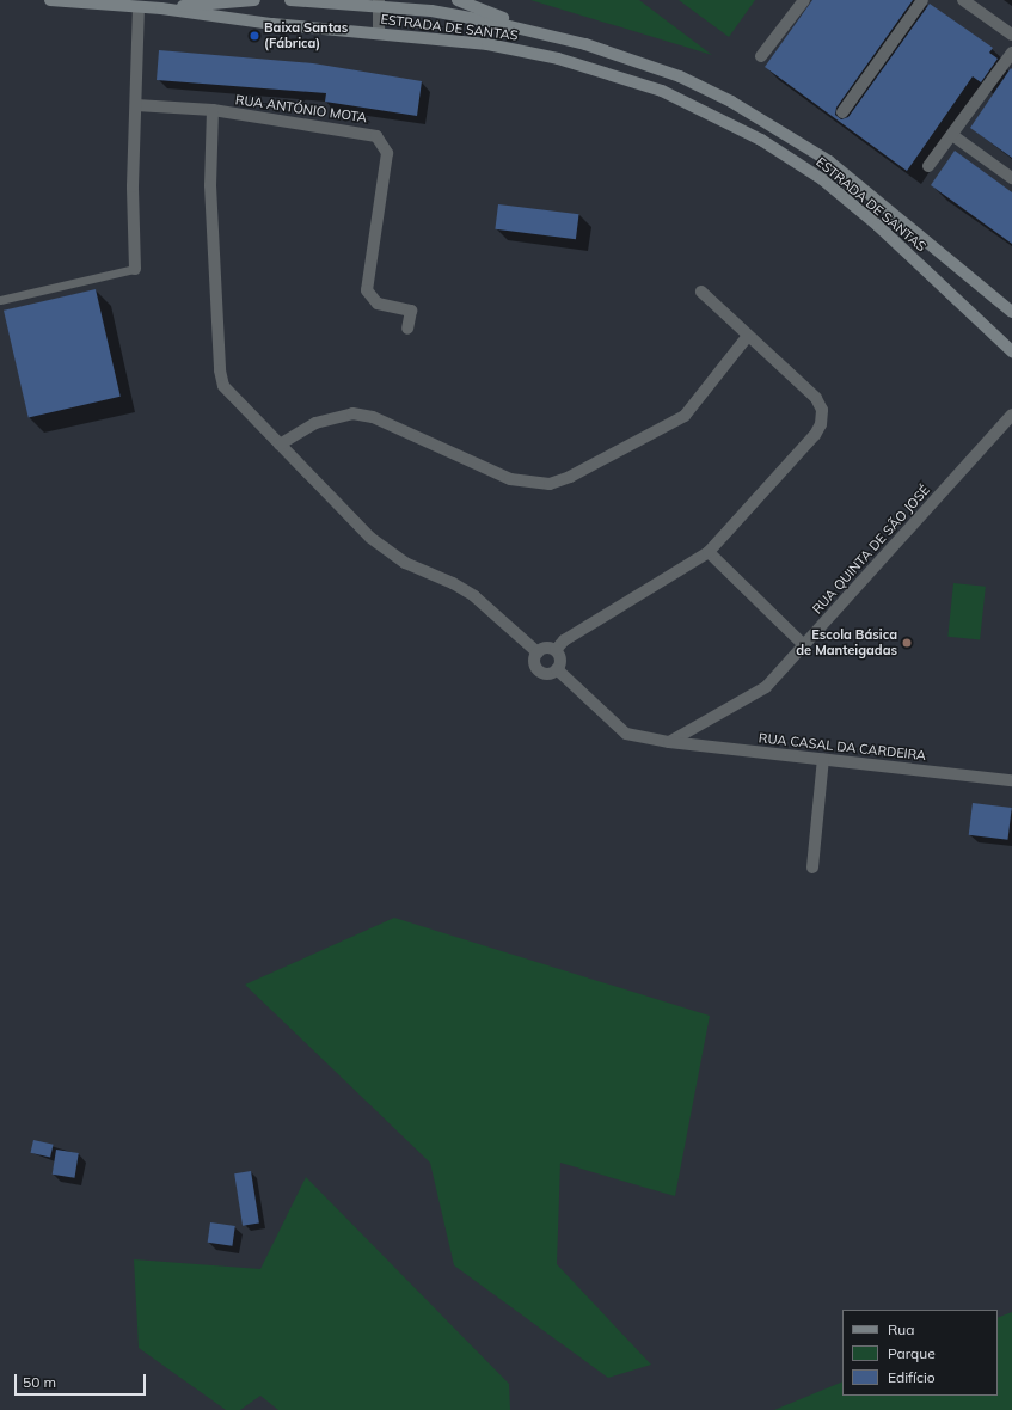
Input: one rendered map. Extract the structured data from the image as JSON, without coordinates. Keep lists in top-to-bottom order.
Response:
{
  "streets": {
    "main road": ["ESTRADA DE SANTAS"],
    "street": ["RUA ANTÓNIO MOTA", "RUA QUINTA DE SÃO JOSÉ", "RUA CASAL DA CARDEIRA"]
  },
  "crossings": [
    ["RUA QUINTA DE SÃO JOSÉ", "RUA CASAL DA CARDEIRA"]
  ],
  "places": ["Baixa Santas (Fábrica)", "Escola Básica de Manteigadas"],
  "legend": ["Rua", "Parque", "Edifício"],
  "scale_bar": "50 m"
}
